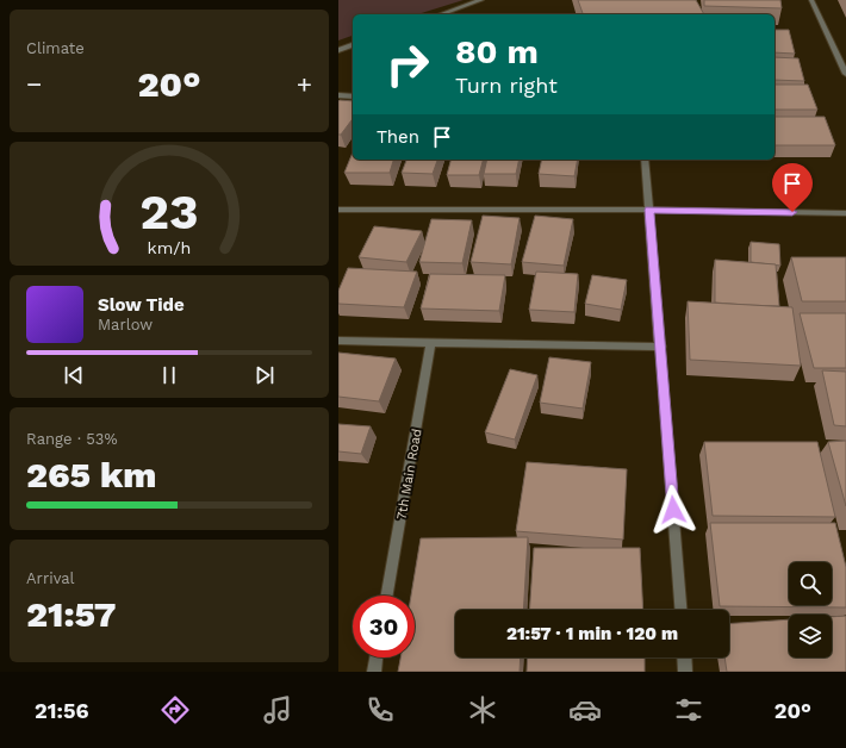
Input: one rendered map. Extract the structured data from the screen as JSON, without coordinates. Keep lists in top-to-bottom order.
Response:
{
  "streets": {
    "street": ["7th Main Road"]
  },
  "page": {
    "tile": [
      "Climate",
      ["Range · 53%", "265 km"],
      ["Arrival", "21:57"]
    ],
    "turn": ["80 m", "Turn right"],
    "heat": ["−", "20°", "+"],
    "then": "Then",
    "song": ["Slow Tide", "Marlow"],
    "limit": "30",
    "trip": "21:57 · 1 min · 120 m",
    "tabs": ["21:56", "20°"],
    "gauge": ["23", "km/h"]
  }
}
